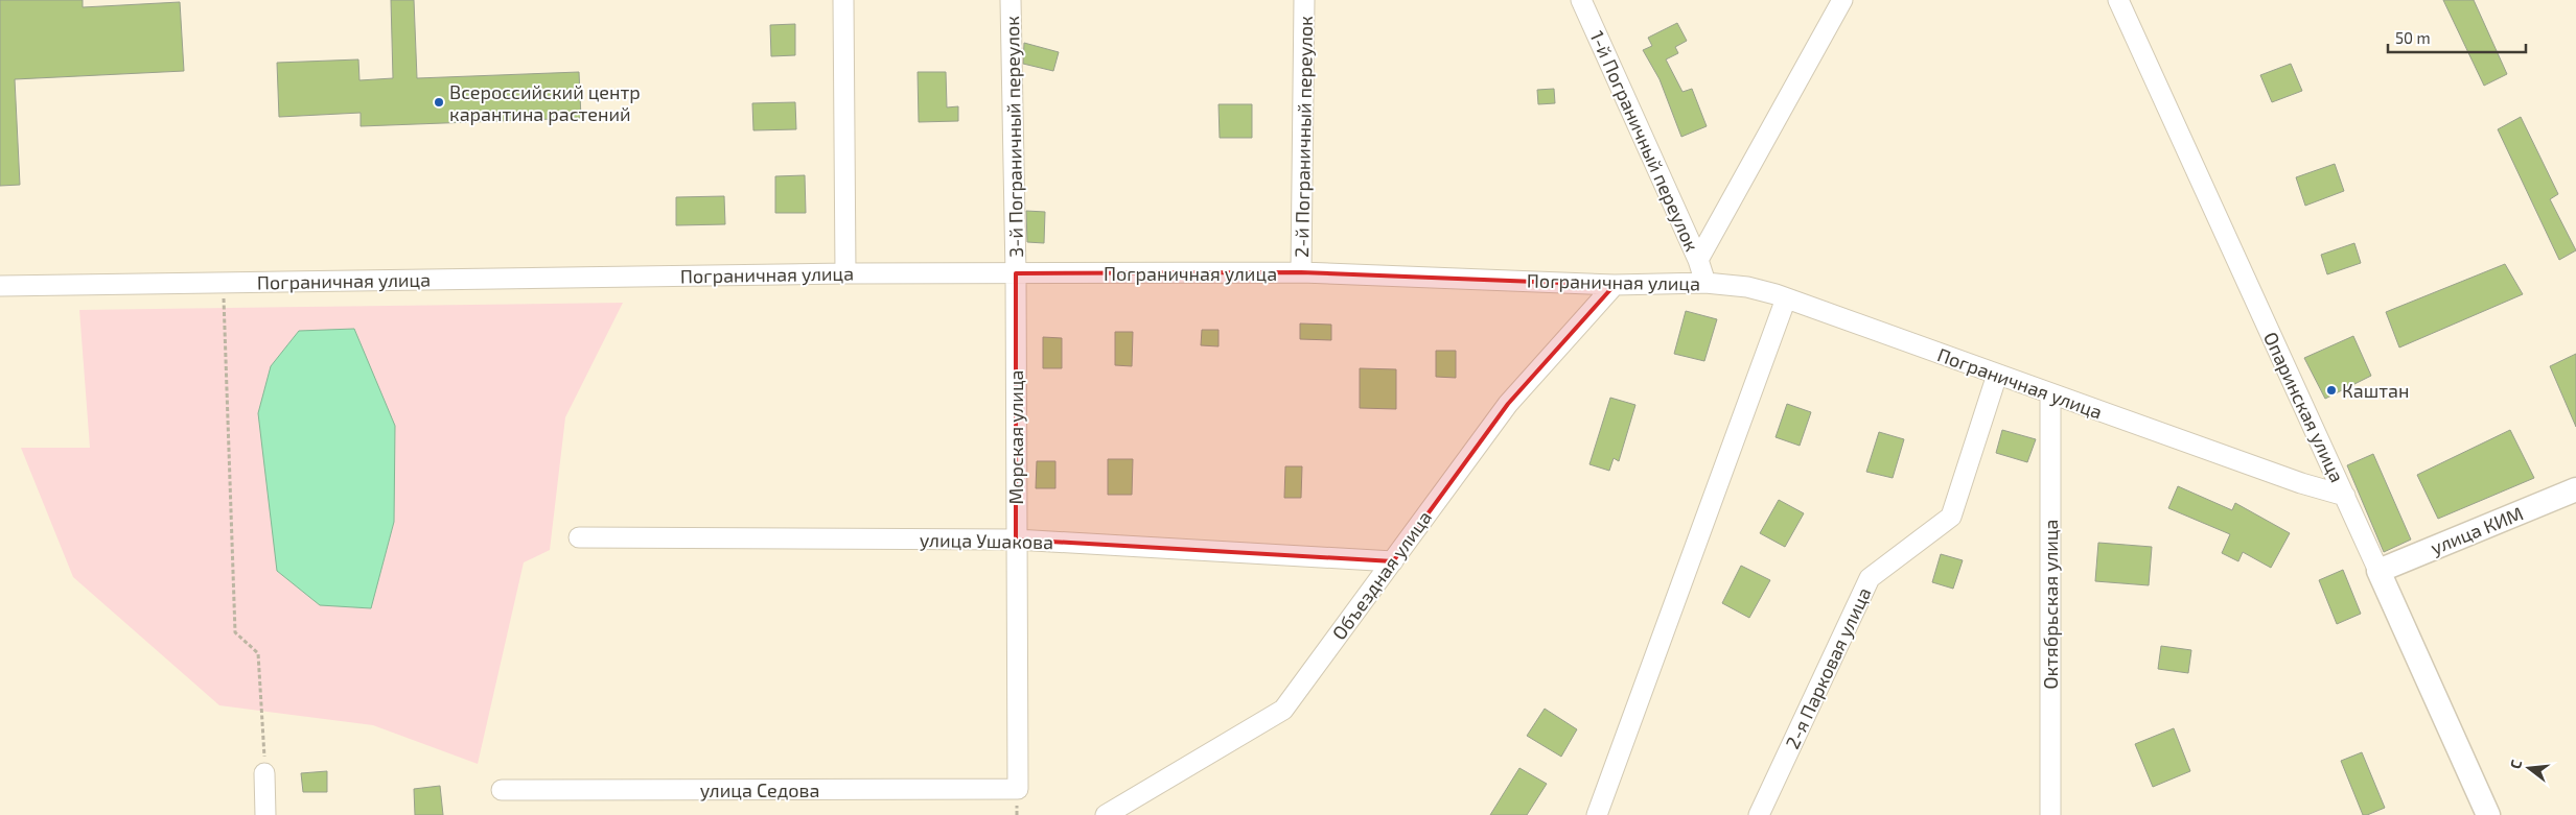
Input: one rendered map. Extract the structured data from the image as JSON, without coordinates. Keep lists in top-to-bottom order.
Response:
{
  "streets": {
    "main road": ["Опаринская улица", "улица КИМ"],
    "street": [
      "3-й Пограничный переулок",
      "2-й Пограничный переулок",
      "1-й Пограничный переулок",
      "Пограничная улица",
      "Морская улица",
      "улица Ушакова",
      "Объездная улица",
      "Октябрьская улица",
      "2-я Парковая улица",
      "улица Седова"
    ]
  },
  "crossings": [
    ["3-й Пограничный переулок", "Пограничная улица"],
    ["3-й Пограничный переулок", "Морская улица"],
    ["2-й Пограничный переулок", "Пограничная улица"],
    ["1-й Пограничный переулок", "Пограничная улица"],
    ["Пограничная улица", "Опаринская улица"],
    ["Пограничная улица", "Морская улица"],
    ["Пограничная улица", "Объездная улица"],
    ["Пограничная улица", "Октябрьская улица"],
    ["Пограничная улица", "2-я Парковая улица"],
    ["Опаринская улица", "улица КИМ"],
    ["Морская улица", "улица Ушакова"],
    ["Морская улица", "улица Седова"],
    ["улица Ушакова", "Объездная улица"]
  ],
  "places": ["Всероссийский центр карантина растений", "Каштан"],
  "scale_bar": "50 m",
  "north": "left"
}
